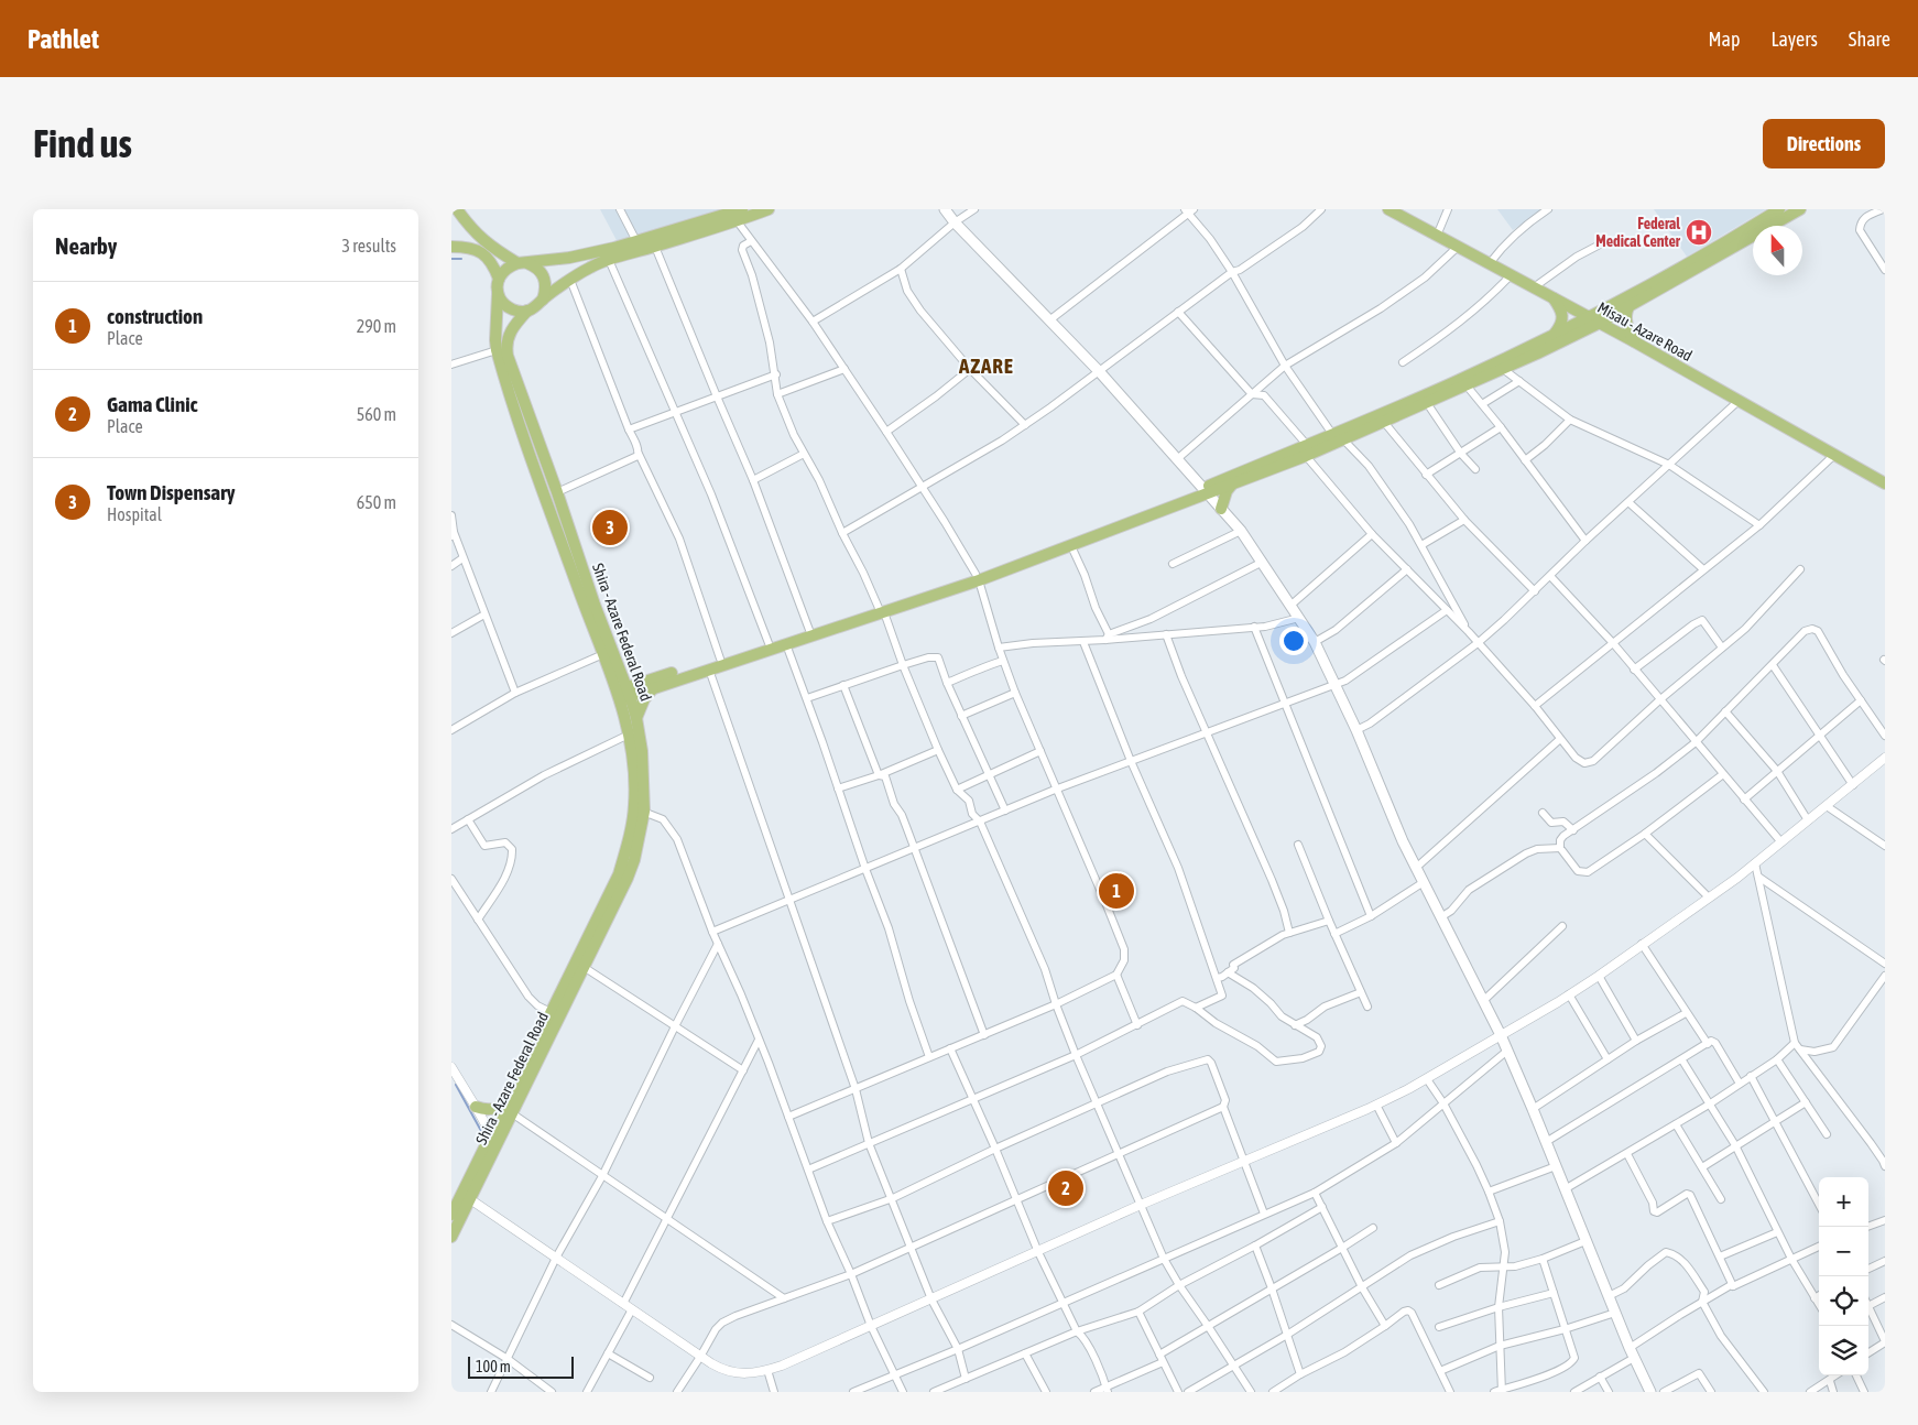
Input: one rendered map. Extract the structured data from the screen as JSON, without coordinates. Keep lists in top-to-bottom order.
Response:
{
  "streets": {
    "main road": ["Misau - Azare Road", "Shira - Azare Federal Road"]
  },
  "districts": ["AZARE"],
  "places": {
    "hospital": ["Federal Medical Center"]
  },
  "scale_bar": "100 m",
  "north": "top",
  "page": {
    "header": "Pathlet",
    "nav": ["Map", "Layers", "Share"],
    "buttons": "Directions",
    "title": "Find us",
    "heading": ["Nearby", "3 results"],
    "list": [
      {
        "mark": "1",
        "name": "construction",
        "note": "Place",
        "value": "290 m"
      },
      {
        "mark": "2",
        "name": "Gama Clinic",
        "note": "Place",
        "value": "560 m"
      },
      {
        "mark": "3",
        "name": "Town Dispensary",
        "note": "Hospital",
        "value": "650 m"
      }
    ],
    "pins": ["3", "1", "2"],
    "map_buttons": ["+", "−"],
    "scale": "100 m"
  }
}
